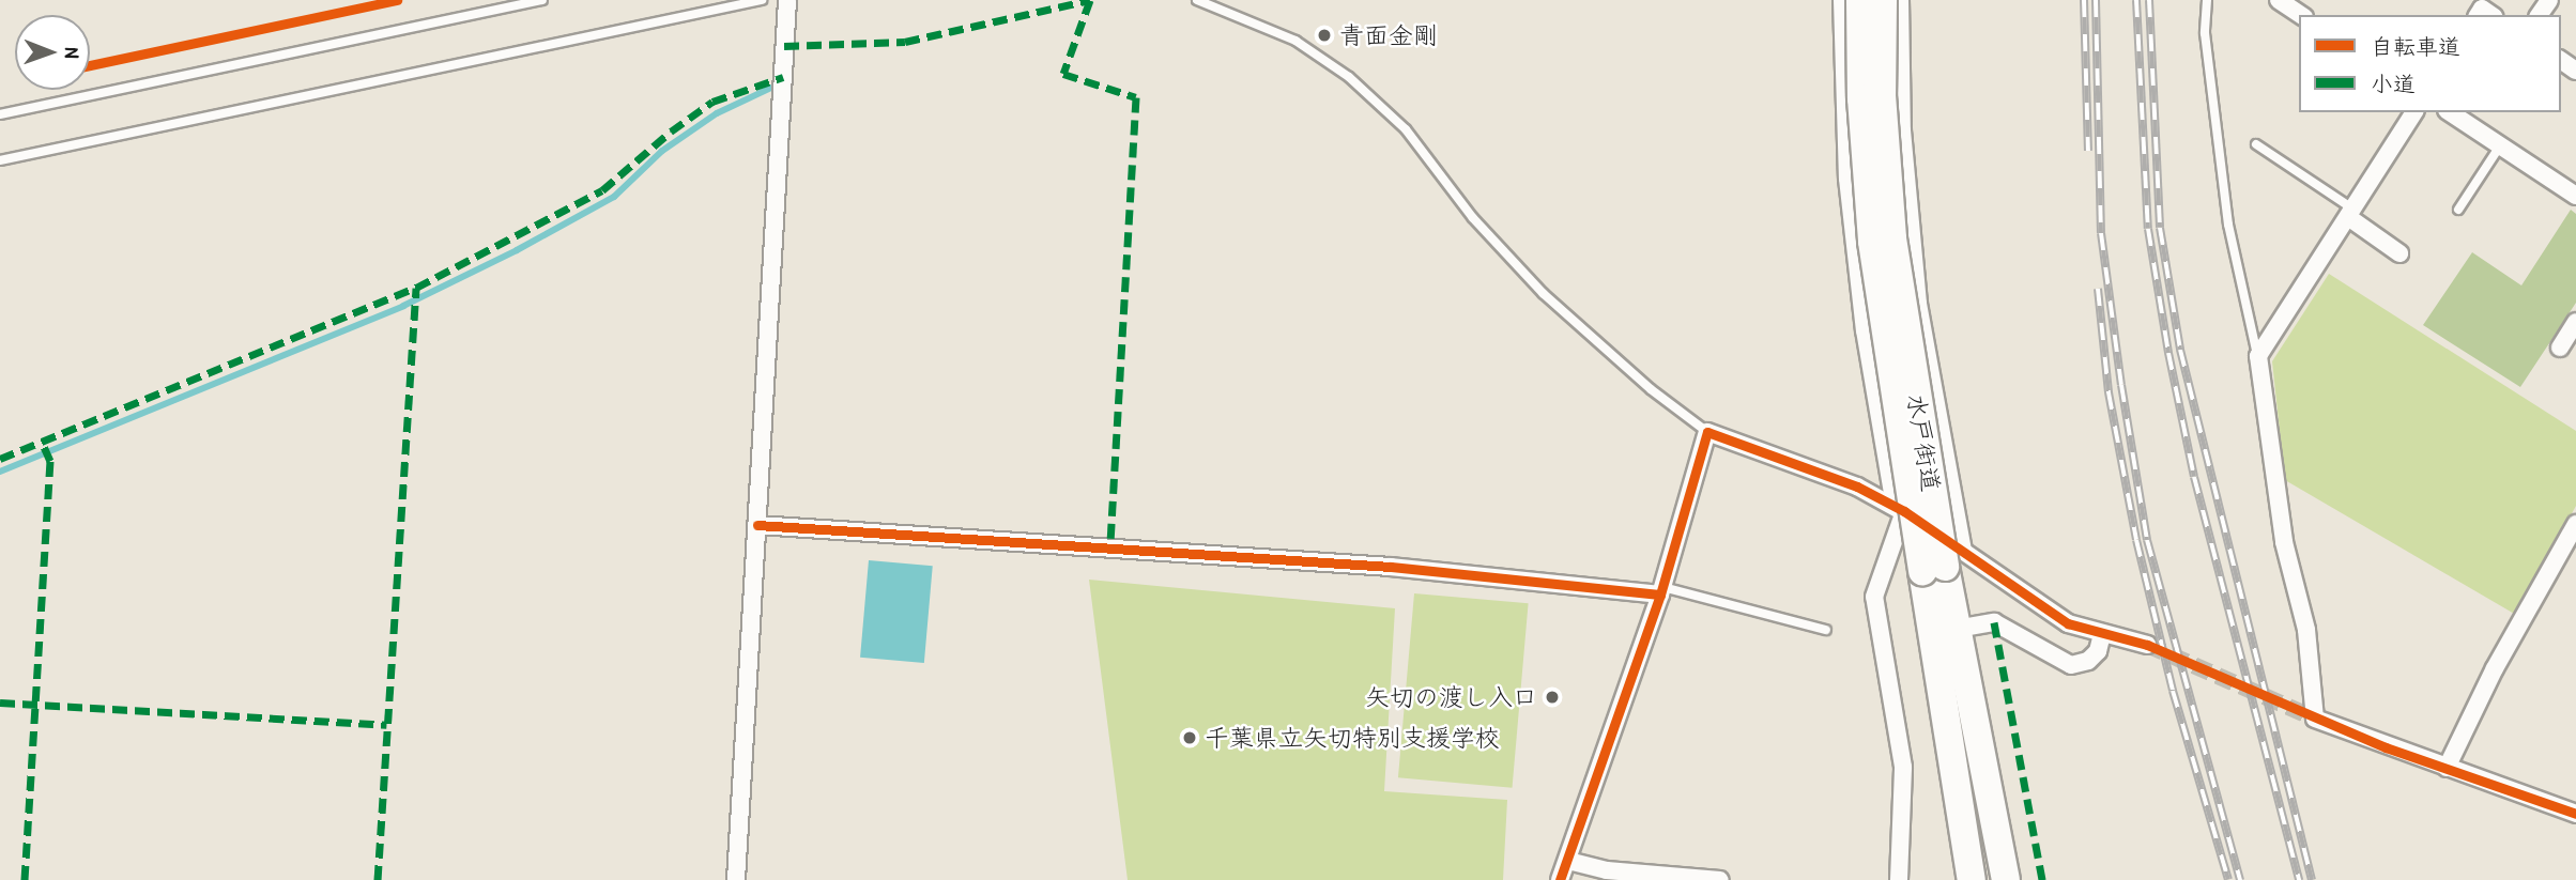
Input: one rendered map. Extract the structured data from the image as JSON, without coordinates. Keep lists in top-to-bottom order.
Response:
{
  "streets": {
    "highway": ["水戸街道"]
  },
  "places": ["青面金剛", "矢切の渡し入口", "千葉県立矢切特別支援学校"],
  "legend": ["自転車道", "小道"],
  "north": "right"
}
